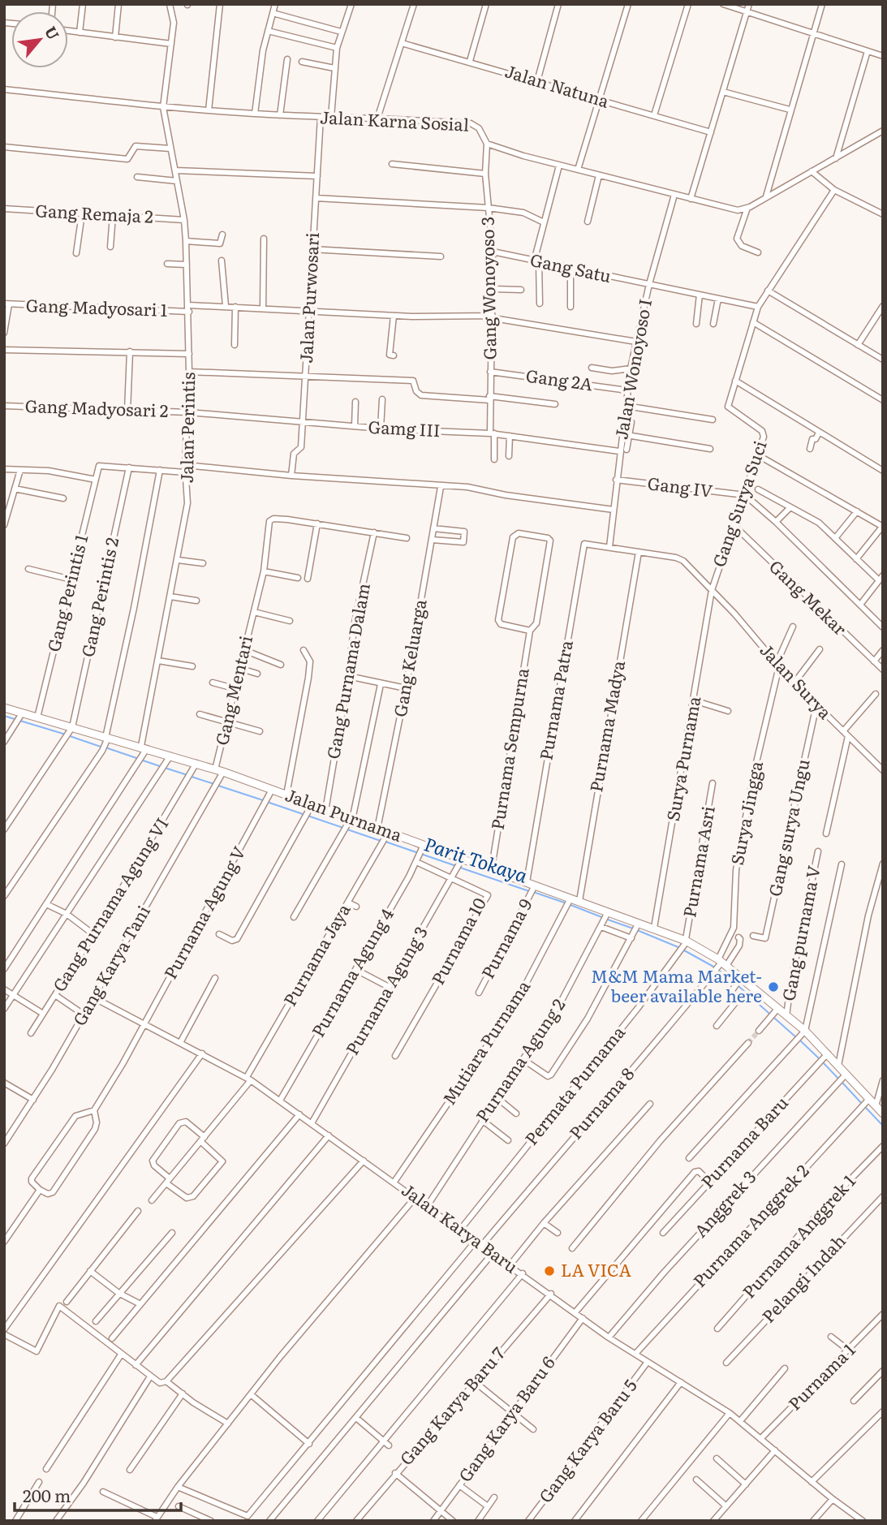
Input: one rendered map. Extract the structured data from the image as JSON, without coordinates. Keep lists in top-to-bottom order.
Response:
{
  "streets": {
    "street": [
      "Jalan Natuna",
      "Jalan Karna Sosial",
      "Gang Remaja 2",
      "Gang Satu",
      "Gang Wonoyoso 3",
      "Jalan Purwosari",
      "Gang Madyosari 1",
      "Jalan Wonoyoso I",
      "Gang 2A",
      "Gang Madyosari 2",
      "Jalan Perintis",
      "Gamg III",
      "Gang IV",
      "Gang Surya Suci",
      "Gang Perintis 1",
      "Gang Perintis 2",
      "Gang Mekar",
      "Gang Keluarga",
      "Gang Purnama Dalam",
      "Jalan Surya",
      "Gang Mentari",
      "Purnama Patra",
      "Purnama Madya",
      "Purnama Sempurna",
      "Surya Purnama",
      "Surya Jingga",
      "Jalan Purnama",
      "Gang surya Ungu",
      "Purnama Asri",
      "Gang Purnama Agung VI",
      "Purnama Agung V",
      "Gang purnama V",
      "Purnama 9",
      "Purnama 10",
      "Purnama Jaya",
      "Gang Karya Tani",
      "Purnama Agung 4",
      "Purnama Agung 3",
      "Mutiara Purnama",
      "Purnama Agung 2",
      "Permata Purnama",
      "Purnama 8",
      "Purnama Baru",
      "Anggrek 3",
      "Purnama Anggrek 2",
      "Jalan Karya Baru",
      "Purnama Anggrek 1",
      "Pelangi Indah",
      "Purnama 1",
      "Gang Karya Baru 7",
      "Gang Karya Baru 6",
      "Gang Karya Baru 5"
    ]
  },
  "crossings": [
    ["Jalan Karna Sosial", "Gang Wonoyoso 3"],
    ["Jalan Karna Sosial", "Jalan Purwosari"],
    ["Jalan Karna Sosial", "Jalan Wonoyoso I"],
    ["Jalan Karna Sosial", "Jalan Perintis"],
    ["Gang Remaja 2", "Jalan Perintis"],
    ["Gang Satu", "Gang Wonoyoso 3"],
    ["Gang Satu", "Jalan Wonoyoso I"],
    ["Gang Satu", "Gang Surya Suci"],
    ["Gang Wonoyoso 3", "Gang 2A"],
    ["Gang Wonoyoso 3", "Gamg III"],
    ["Jalan Purwosari", "Gamg III"],
    ["Gang Madyosari 1", "Jalan Perintis"],
    ["Jalan Wonoyoso I", "Gang 2A"],
    ["Jalan Wonoyoso I", "Gamg III"],
    ["Jalan Wonoyoso I", "Gang IV"],
    ["Jalan Wonoyoso I", "Jalan Surya"],
    ["Jalan Wonoyoso I", "Purnama Patra"],
    ["Gang Madyosari 2", "Jalan Perintis"],
    ["Gang Madyosari 2", "Gamg III"],
    ["Jalan Perintis", "Gamg III"],
    ["Jalan Perintis", "Jalan Purnama"],
    ["Gang IV", "Gang Surya Suci"],
    ["Gang Surya Suci", "Gang Mekar"],
    ["Gang Surya Suci", "Jalan Surya"],
    ["Gang Surya Suci", "Surya Purnama"],
    ["Gang Perintis 1", "Gang Perintis 2"],
    ["Gang Perintis 1", "Jalan Purnama"],
    ["Gang Perintis 2", "Jalan Purnama"],
    ["Gang Keluarga", "Jalan Purnama"],
    ["Gang Purnama Dalam", "Jalan Purnama"],
    ["Jalan Surya", "Purnama Patra"],
    ["Jalan Surya", "Purnama Madya"],
    ["Jalan Surya", "Surya Purnama"],
    ["Jalan Surya", "Surya Jingga"],
    ["Jalan Surya", "Gang surya Ungu"],
    ["Gang Mentari", "Jalan Purnama"],
    ["Gang Mentari", "Gang Karya Tani"],
    ["Purnama Patra", "Jalan Purnama"],
    ["Purnama Madya", "Jalan Purnama"],
    ["Purnama Sempurna", "Jalan Purnama"],
    ["Surya Purnama", "Jalan Purnama"],
    ["Surya Jingga", "Jalan Purnama"],
    ["Surya Jingga", "Purnama 8"],
    ["Jalan Purnama", "Purnama Asri"],
    ["Jalan Purnama", "Gang Purnama Agung VI"],
    ["Jalan Purnama", "Purnama Agung V"],
    ["Jalan Purnama", "Gang purnama V"],
    ["Jalan Purnama", "Purnama 9"],
    ["Jalan Purnama", "Purnama Jaya"],
    ["Jalan Purnama", "Purnama Agung 4"],
    ["Jalan Purnama", "Purnama Agung 3"],
    ["Jalan Purnama", "Mutiara Purnama"],
    ["Jalan Purnama", "Purnama Agung 2"],
    ["Jalan Purnama", "Permata Purnama"],
    ["Jalan Purnama", "Purnama 8"],
    ["Jalan Purnama", "Purnama Baru"],
    ["Jalan Purnama", "Anggrek 3"],
    ["Jalan Purnama", "Purnama Anggrek 2"],
    ["Purnama Asri", "Permata Purnama"],
    ["Purnama Agung V", "Jalan Karya Baru"],
    ["Purnama 10", "Purnama Agung 4"],
    ["Purnama 10", "Purnama Agung 3"],
    ["Purnama Jaya", "Jalan Karya Baru"],
    ["Gang Karya Tani", "Jalan Karya Baru"],
    ["Purnama Agung 4", "Jalan Karya Baru"],
    ["Purnama Agung 3", "Jalan Karya Baru"],
    ["Mutiara Purnama", "Jalan Karya Baru"],
    ["Purnama Agung 2", "Jalan Karya Baru"],
    ["Permata Purnama", "Jalan Karya Baru"],
    ["Purnama 8", "Jalan Karya Baru"],
    ["Anggrek 3", "Jalan Karya Baru"],
    ["Purnama Anggrek 2", "Jalan Karya Baru"],
    ["Jalan Karya Baru", "Purnama 1"],
    ["Jalan Karya Baru", "Gang Karya Baru 7"],
    ["Jalan Karya Baru", "Gang Karya Baru 6"],
    ["Jalan Karya Baru", "Gang Karya Baru 5"]
  ],
  "water": ["Parit Tokaya"],
  "places": ["M&M Mama Market- beer available here", "LA VICA"],
  "scale_bar": "200 m",
  "north": "top right"
}
